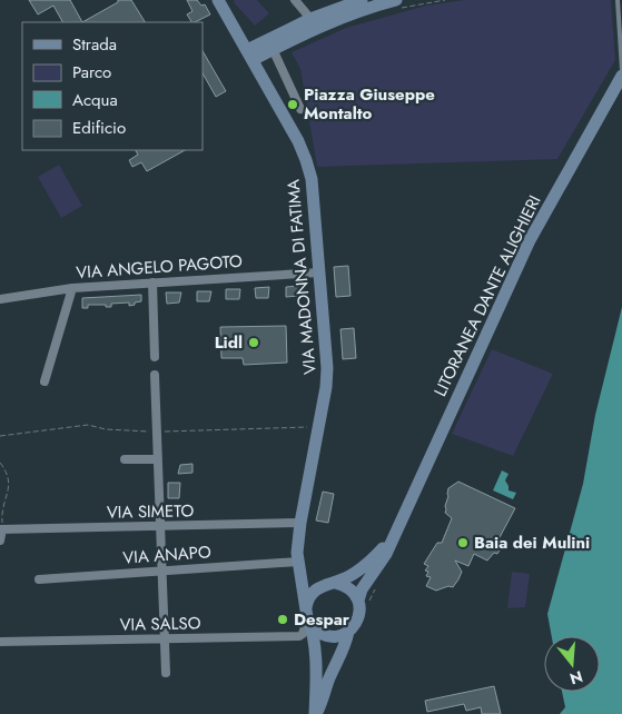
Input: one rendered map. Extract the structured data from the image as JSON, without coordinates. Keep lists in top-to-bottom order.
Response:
{
  "streets": {
    "main road": ["VIA MADONNA DI FATIMA", "LITORANEA DANTE ALIGHIERI"],
    "street": [
      "VIA ANGELO PAGOTO",
      "VIA SIMETO",
      "VIA ANAPO",
      "VIA SALSO"
    ]
  },
  "crossings": [
    ["VIA ANGELO PAGOTO", "VIA MADONNA DI FATIMA"],
    ["VIA MADONNA DI FATIMA", "VIA SIMETO"],
    ["VIA MADONNA DI FATIMA", "VIA ANAPO"],
    ["VIA MADONNA DI FATIMA", "VIA SALSO"]
  ],
  "places": [
    "Piazza Giuseppe Montalto",
    "Lidl",
    "Baia dei Mulini",
    "Despar"
  ],
  "legend": [
    "Strada",
    "Parco",
    "Acqua",
    "Edificio"
  ],
  "north": "bottom"
}
